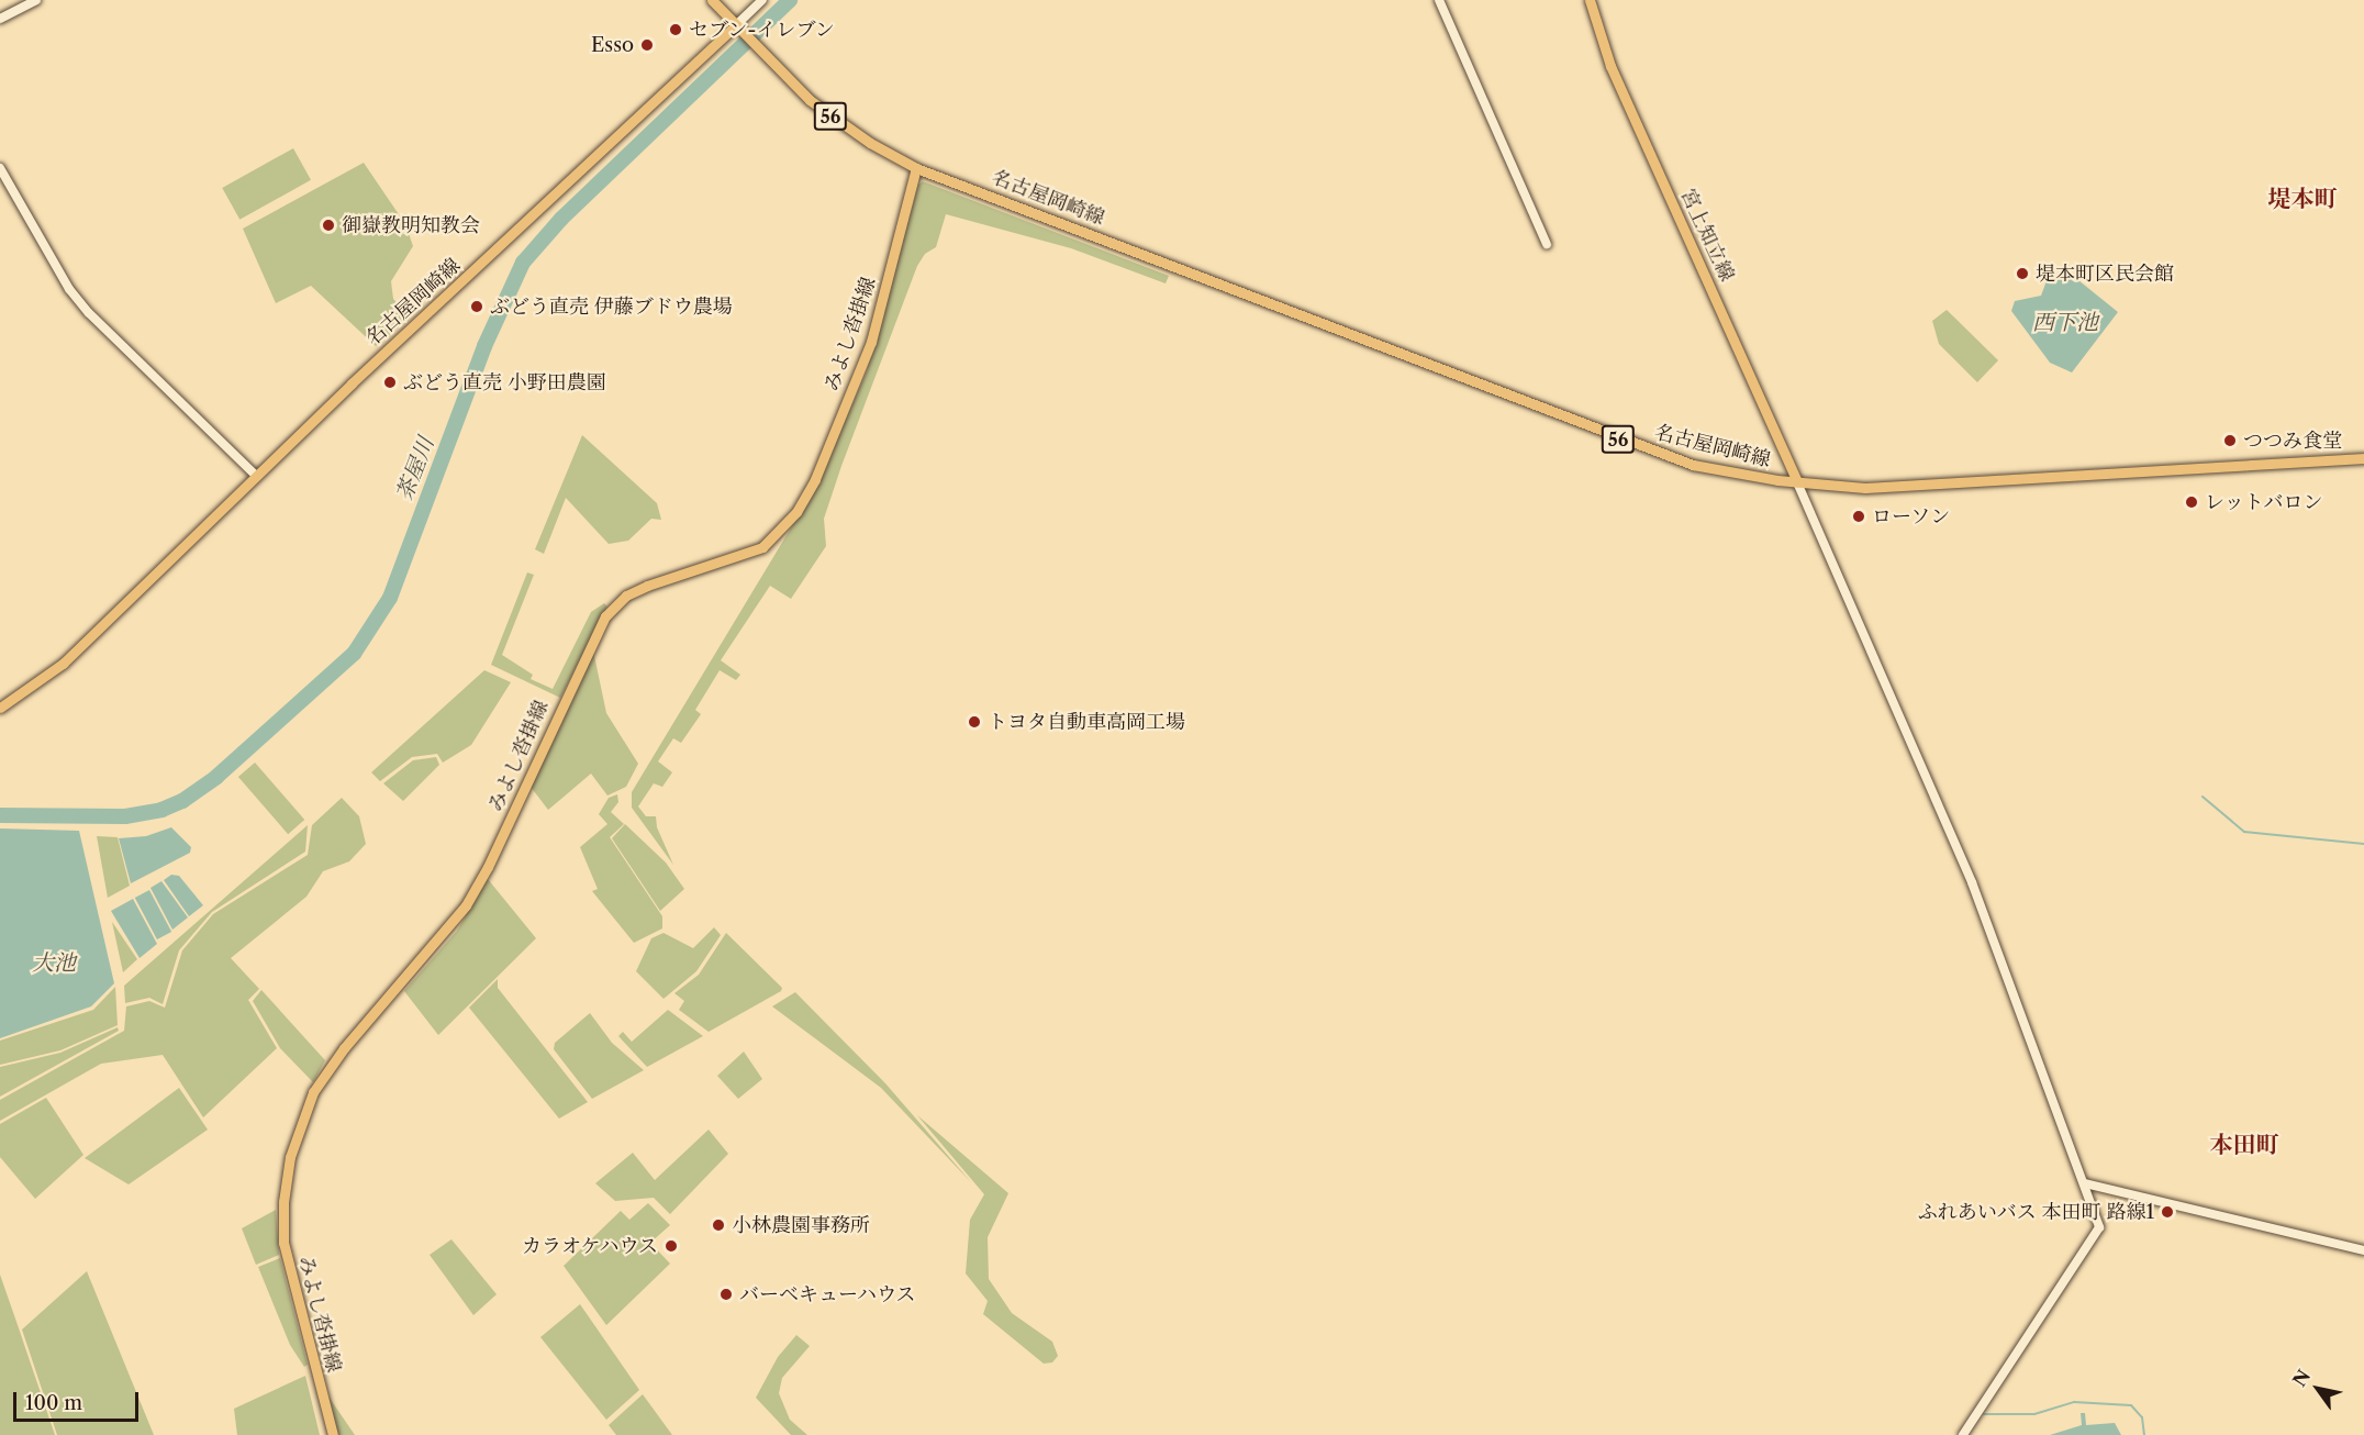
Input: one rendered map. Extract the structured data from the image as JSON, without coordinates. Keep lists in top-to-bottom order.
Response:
{
  "streets": {
    "main road": [
      "56",
      "名古屋岡崎線",
      "宮上知立線",
      "みよし沓掛線"
    ]
  },
  "crossings": [
    ["名古屋岡崎線", "宮上知立線"],
    ["名古屋岡崎線", "みよし沓掛線"]
  ],
  "districts": ["堤本町", "本田町"],
  "water": ["西下池", "茶屋川", "大池"],
  "places": [
    "セブン-イレブン",
    "Esso",
    "御嶽教明知教会",
    "堤本町区民会館",
    "ぶどう直売 伊藤ブドウ農場",
    "ぶどう直売 小野田農園",
    "つつみ食堂",
    "レットバロン",
    "ローソン",
    "トヨタ自動車高岡工場",
    "ふれあいバス 本田町 路線1",
    "小林農園事務所",
    "カラオケハウス",
    "バーベキューハウス"
  ],
  "scale_bar": "100 m",
  "north": "top left"
}
